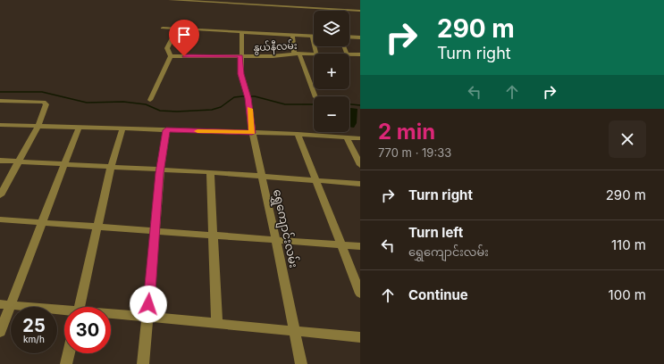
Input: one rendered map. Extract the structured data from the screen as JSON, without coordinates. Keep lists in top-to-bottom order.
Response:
{
  "streets": {
    "street": ["နွယ်နီလမ်း", "ရွှေကျောင်းလမ်း"]
  },
  "crossings": [
    ["နွယ်နီလမ်း", "ရွှေကျောင်းလမ်း"]
  ],
  "page": {
    "turn": ["290 m", "Turn right"],
    "map_buttons": ["+", "−"],
    "heading": ["2 min", "770 m · 19:33"],
    "list": [
      {
        "name": "Turn right",
        "value": "290 m"
      },
      {
        "name": "Turn left",
        "note": "ရွှေကျောင်းလမ်း",
        "value": "110 m"
      },
      {
        "name": "Continue",
        "value": "100 m"
      }
    ],
    "speed": "25 km/h",
    "limit": "30"
  }
}
